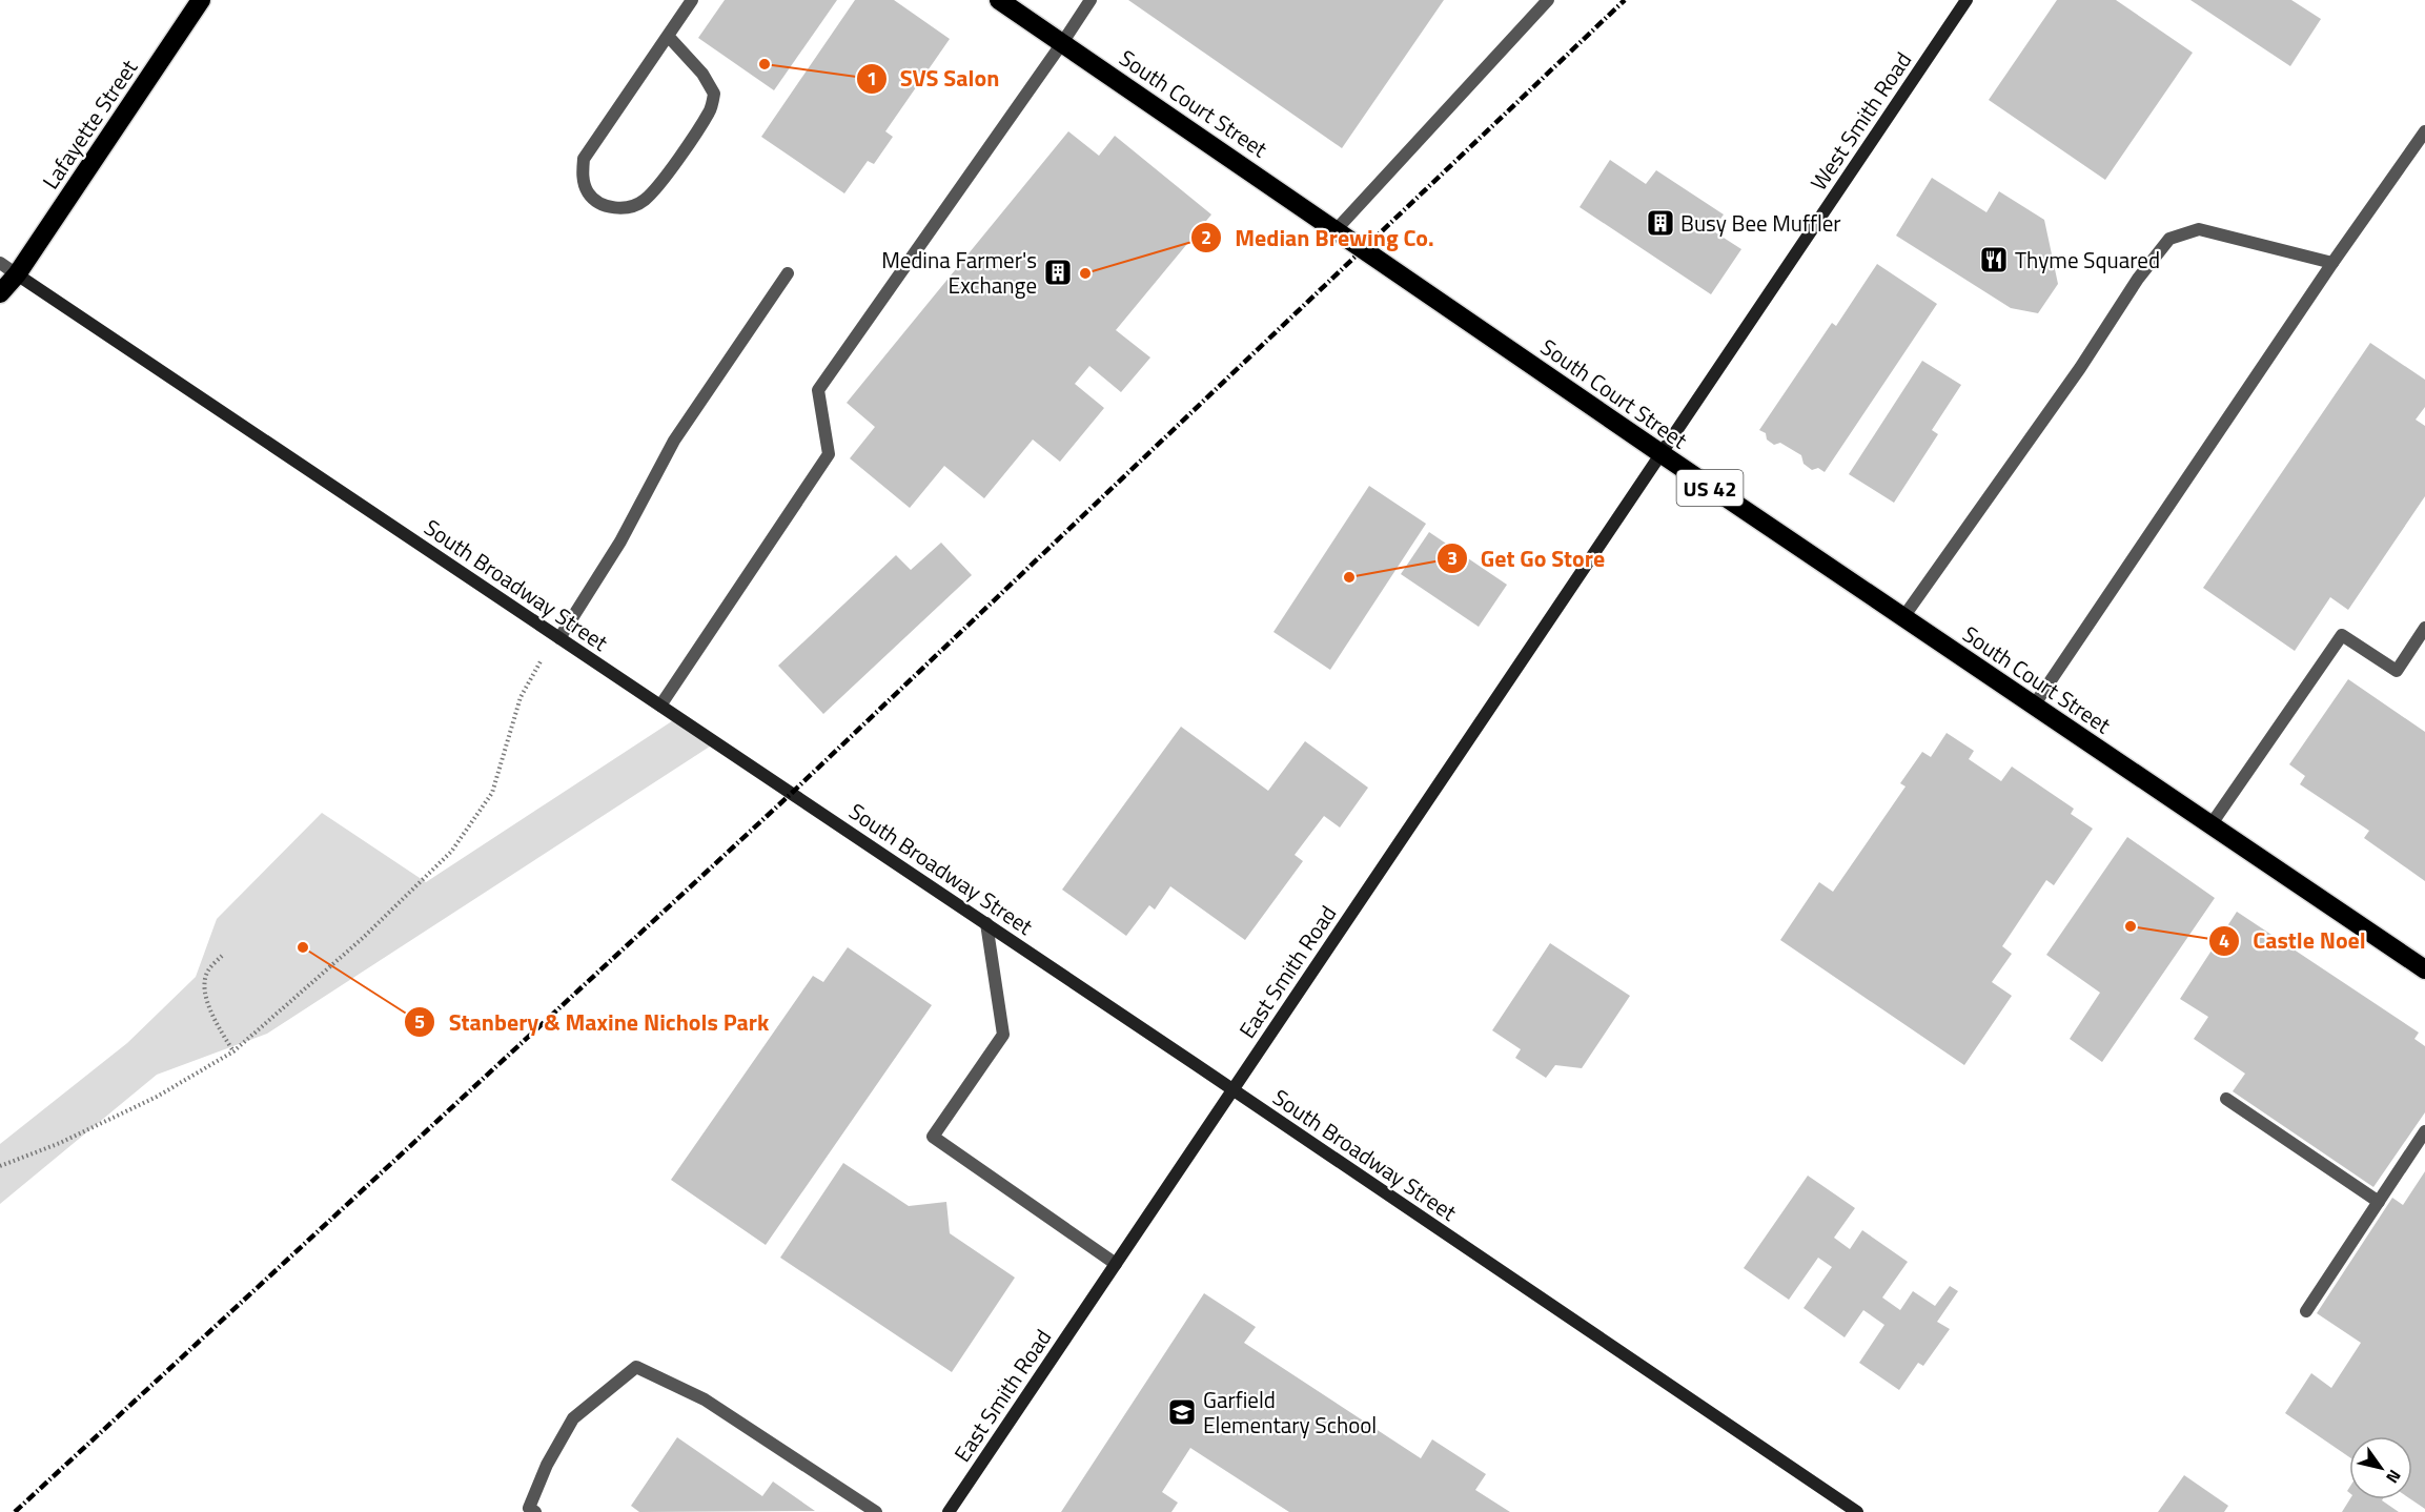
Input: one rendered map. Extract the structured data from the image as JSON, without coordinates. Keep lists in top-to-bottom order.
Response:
{
  "streets": {
    "highway": ["South Court Street", "Lafayette Street", "US 42"],
    "main road": ["West Smith Road", "South Broadway Street", "East Smith Road"]
  },
  "crossings": [
    ["South Court Street", "West Smith Road"],
    ["South Court Street", "East Smith Road"],
    ["West Smith Road", "East Smith Road"],
    ["Lafayette Street", "South Broadway Street"],
    ["South Broadway Street", "East Smith Road"]
  ],
  "places": {
    "other": [
      "SVS Salon",
      "Median Brewing Co.",
      "Get Go Store",
      "Castle Noel",
      "Stanbery & Maxine Nichols Park"
    ],
    "building": ["Busy Bee Muffler", "Medina Farmer's Exchange"],
    "restaurant": ["Thyme Squared"],
    "school or university": ["Garfield Elementary School"]
  },
  "north": "bottom right"
}
